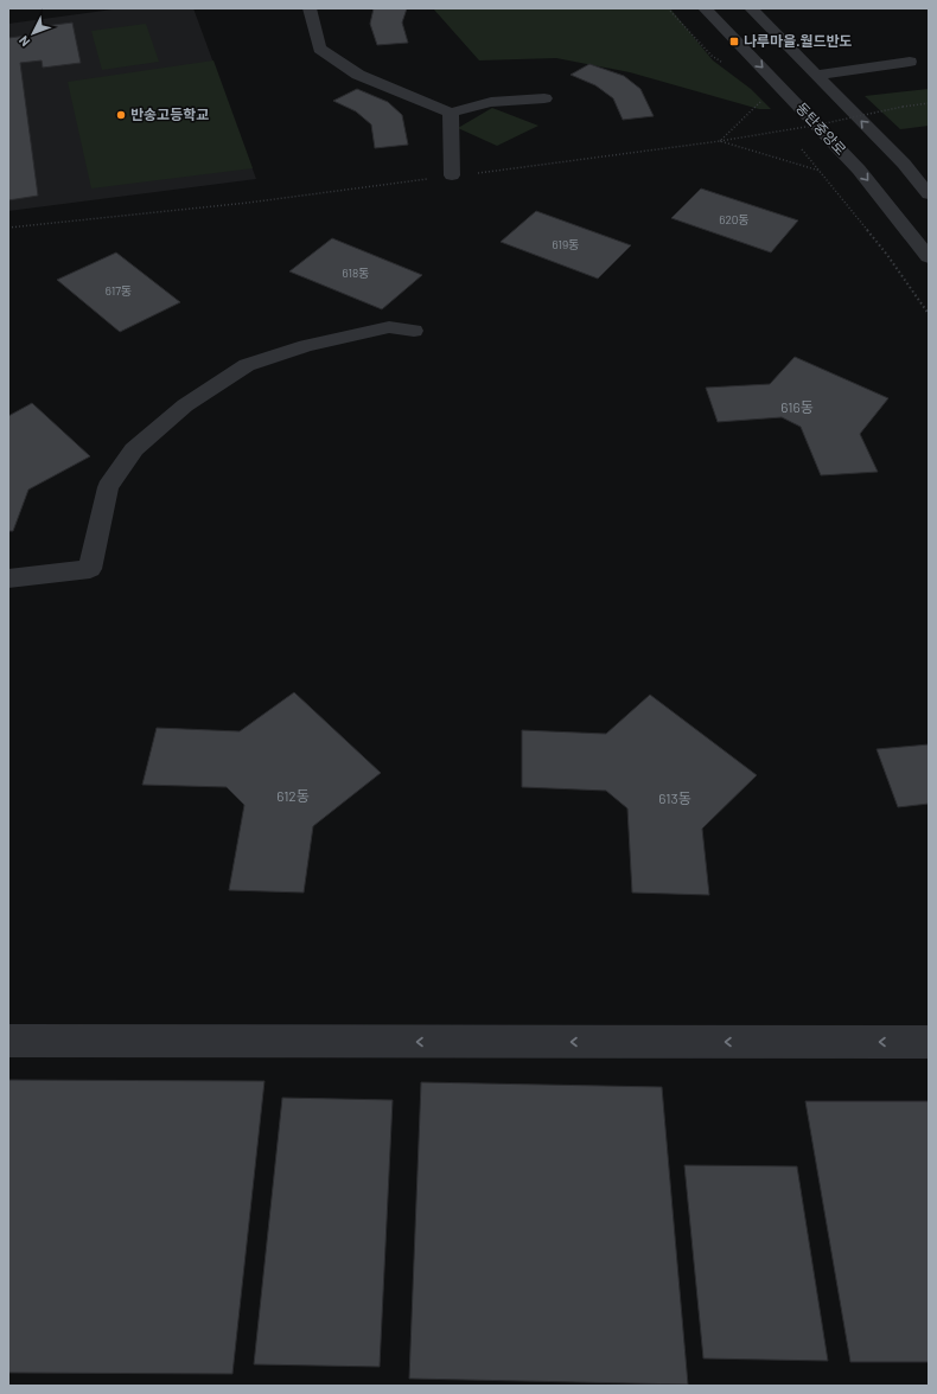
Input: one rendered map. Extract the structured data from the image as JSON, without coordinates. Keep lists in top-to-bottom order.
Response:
{
  "streets": {
    "street": ["동탄중앙로"]
  },
  "places": {
    "transit": ["나루마을.월드반도"],
    "other": ["반송고등학교"]
  },
  "house_numbers": [
    "620동",
    "619동",
    "618동",
    "617동",
    "616동",
    "612동",
    "613동"
  ],
  "north": "bottom left"
}
